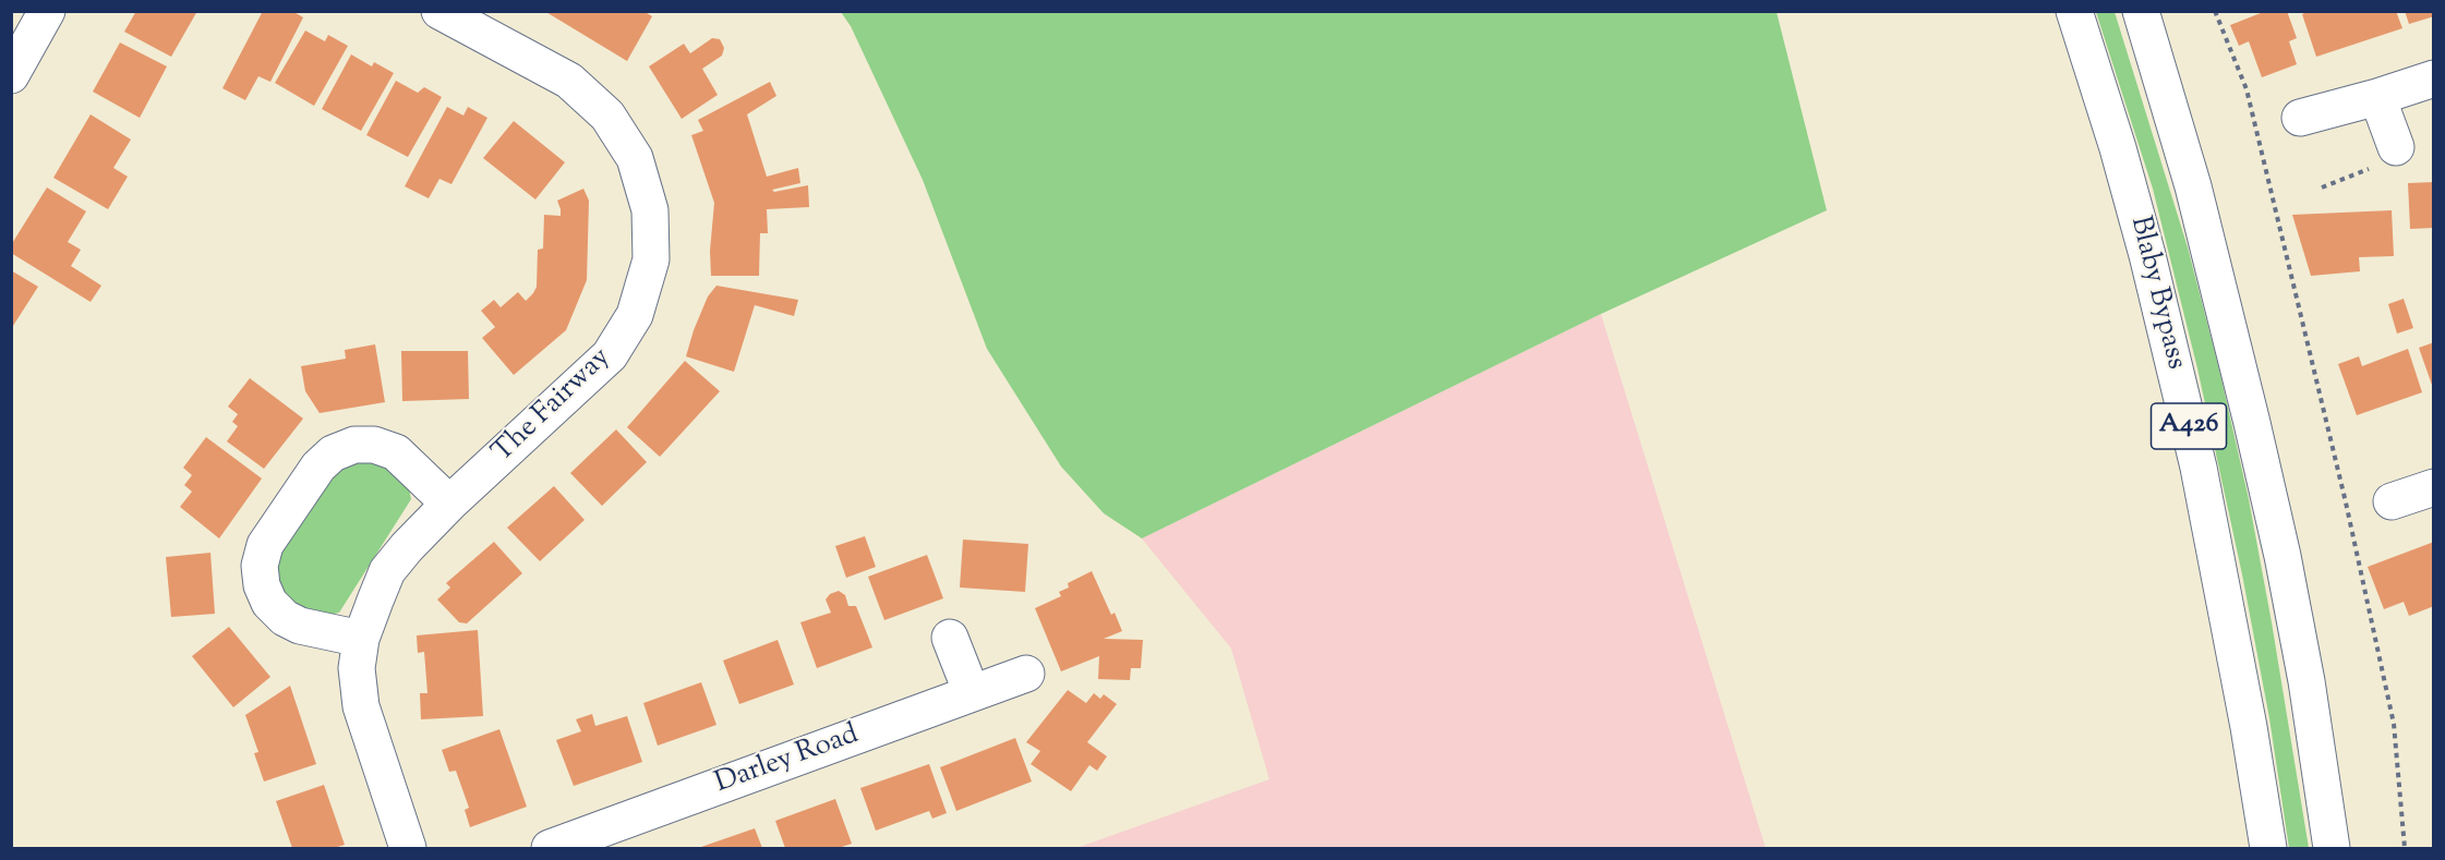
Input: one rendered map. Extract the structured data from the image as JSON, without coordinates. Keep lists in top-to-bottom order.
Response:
{
  "streets": {
    "street": [
      "Blaby Bypass",
      "The Fairway",
      "A426",
      "Darley Road"
    ]
  }
}
